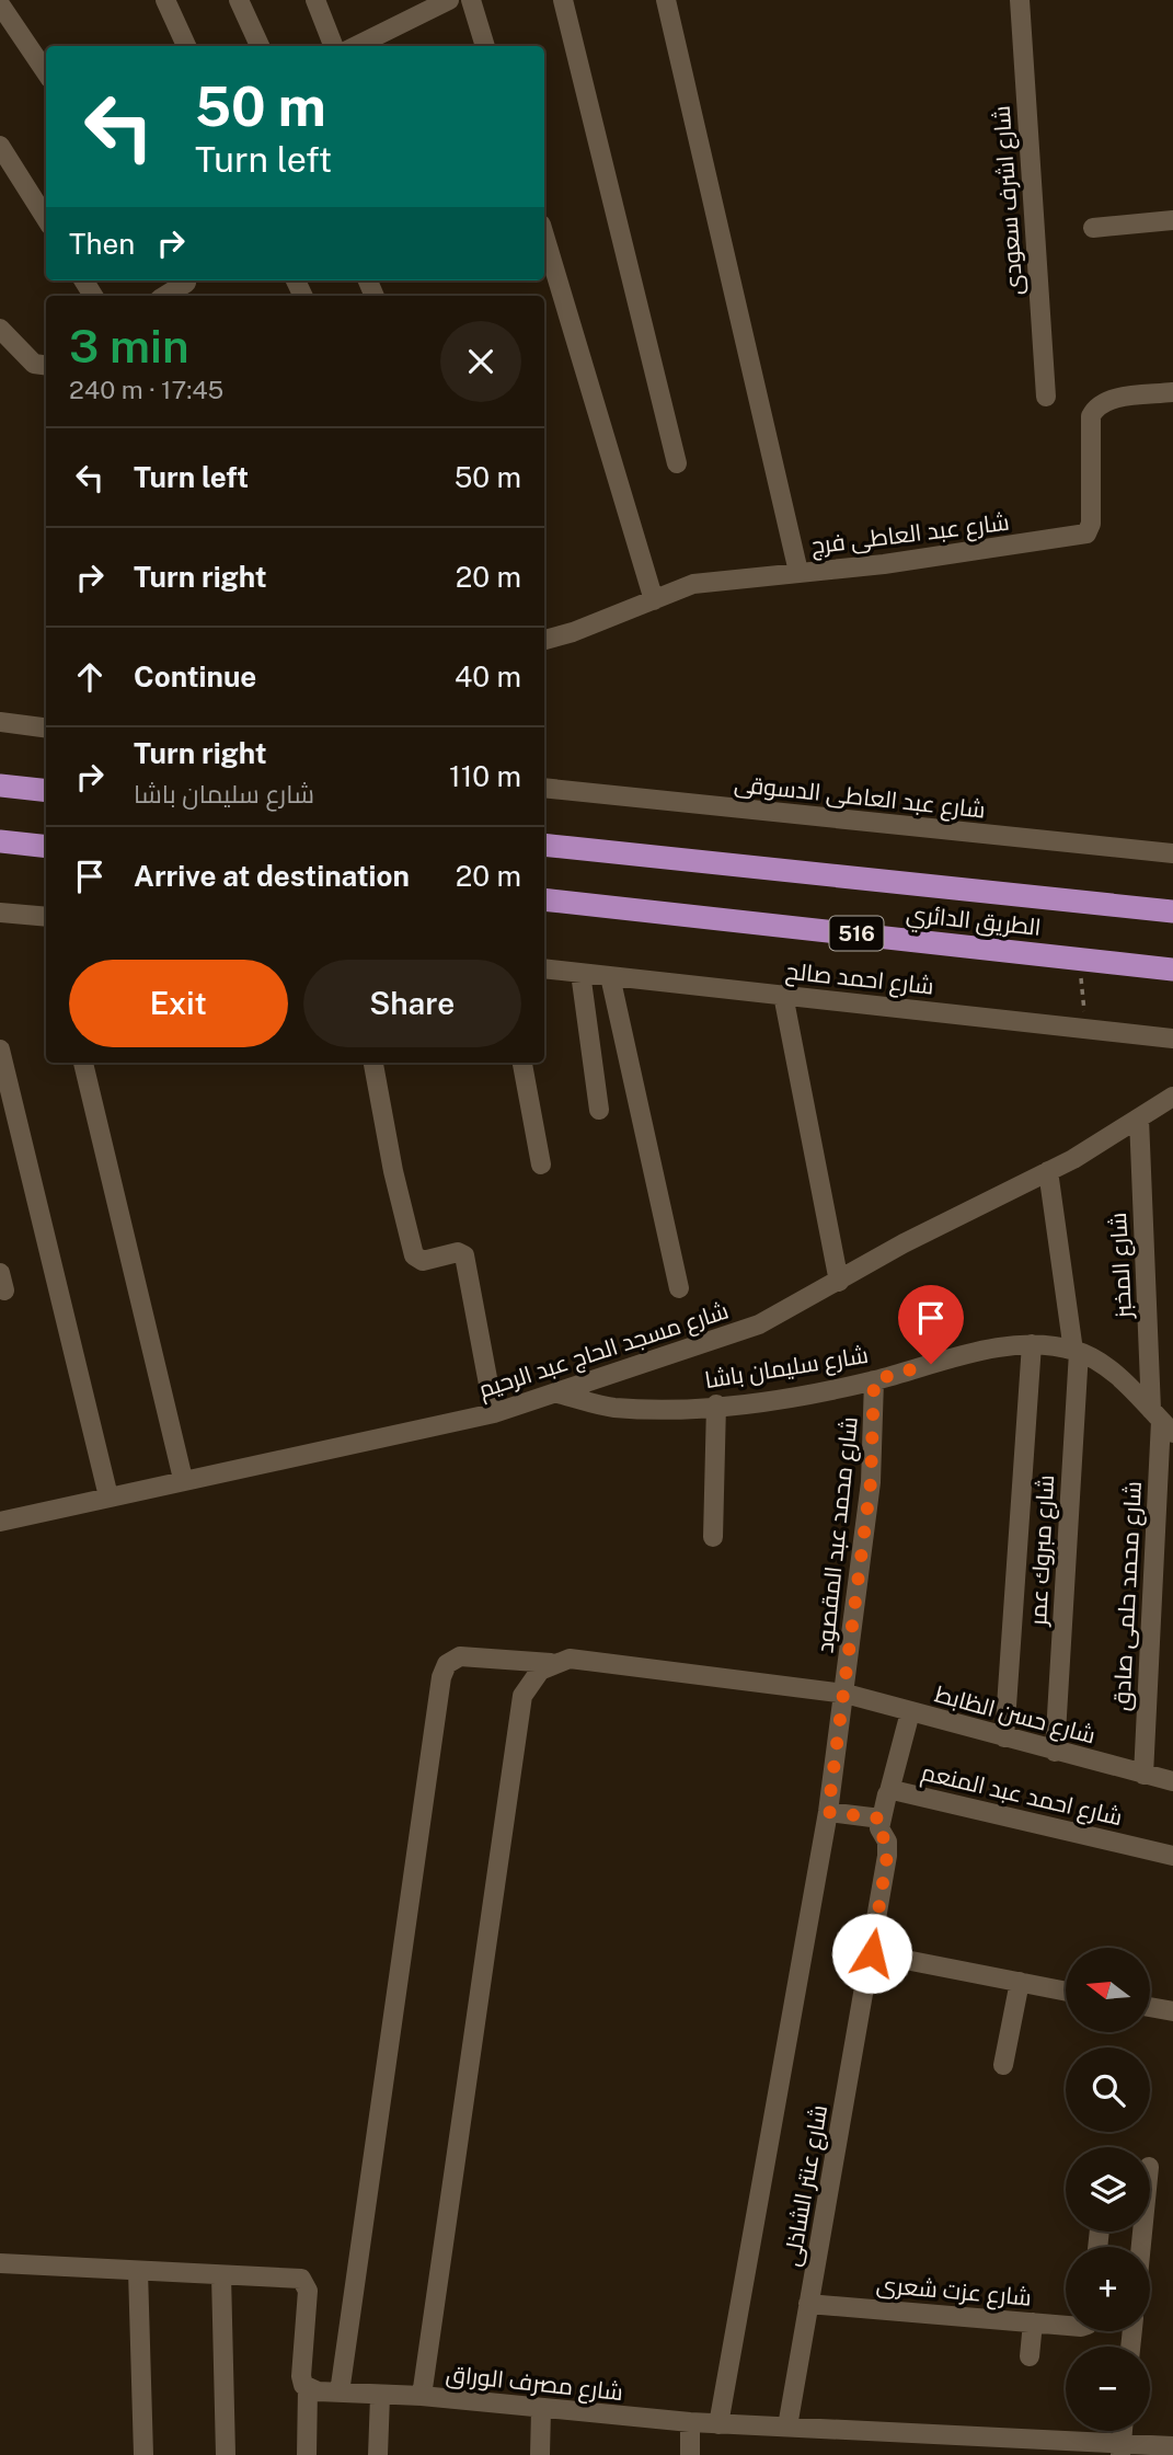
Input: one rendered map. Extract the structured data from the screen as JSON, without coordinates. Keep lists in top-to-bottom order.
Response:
{
  "streets": {
    "highway": ["الطريق الدائري", "516"],
    "street": [
      "شارع اشرف سعودى",
      "شارع عبد العاطى فرج",
      "شارع عبد العاطى الدسوقى",
      "شارع احمد صالح",
      "شارع المخبز",
      "شارع مسجد الحاج عبد الرحيم",
      "شارع سليمان باشا",
      "شارع محمد عبد المقصود",
      "شارع مبروك عمر",
      "شارع محمد حلمى صادق",
      "شارع حسن الظابط",
      "شارع احمد عبد المنعم",
      "شارع عنتر الشاذلى",
      "شارع عزت شعرى",
      "شارع مصرف الوراق"
    ]
  },
  "crossings": [
    ["شارع المخبز", "شارع مسجد الحاج عبد الرحيم"],
    ["شارع المخبز", "شارع سليمان باشا"],
    ["شارع المخبز", "شارع محمد حلمى صادق"],
    ["شارع مسجد الحاج عبد الرحيم", "شارع سليمان باشا"],
    ["شارع مسجد الحاج عبد الرحيم", "شارع مبروك عمر"],
    ["شارع سليمان باشا", "شارع محمد عبد المقصود"],
    ["شارع سليمان باشا", "شارع مبروك عمر"],
    ["شارع سليمان باشا", "شارع محمد حلمى صادق"],
    ["شارع محمد عبد المقصود", "شارع حسن الظابط"],
    ["شارع محمد عبد المقصود", "شارع مصرف الوراق"],
    ["شارع مبروك عمر", "شارع حسن الظابط"],
    ["شارع محمد حلمى صادق", "شارع حسن الظابط"],
    ["شارع حسن الظابط", "شارع مصرف الوراق"],
    ["شارع احمد عبد المنعم", "شارع عنتر الشاذلى"],
    ["شارع عنتر الشاذلى", "شارع عزت شعرى"],
    ["شارع عنتر الشاذلى", "شارع مصرف الوراق"]
  ],
  "north": "left",
  "page": {
    "turn": ["50 m", "Turn left"],
    "then": "Then",
    "heading": ["3 min", "240 m · 17:45"],
    "list": [
      {
        "name": "Turn left",
        "value": "50 m"
      },
      {
        "name": "Turn right",
        "value": "20 m"
      },
      {
        "name": "Continue",
        "value": "40 m"
      },
      {
        "name": "Turn right",
        "note": "شارع سليمان باشا",
        "value": "110 m"
      },
      {
        "name": "Arrive at destination",
        "value": "20 m"
      }
    ],
    "buttons": ["Exit", "Share"],
    "map_buttons": ["+", "−"]
  }
}
